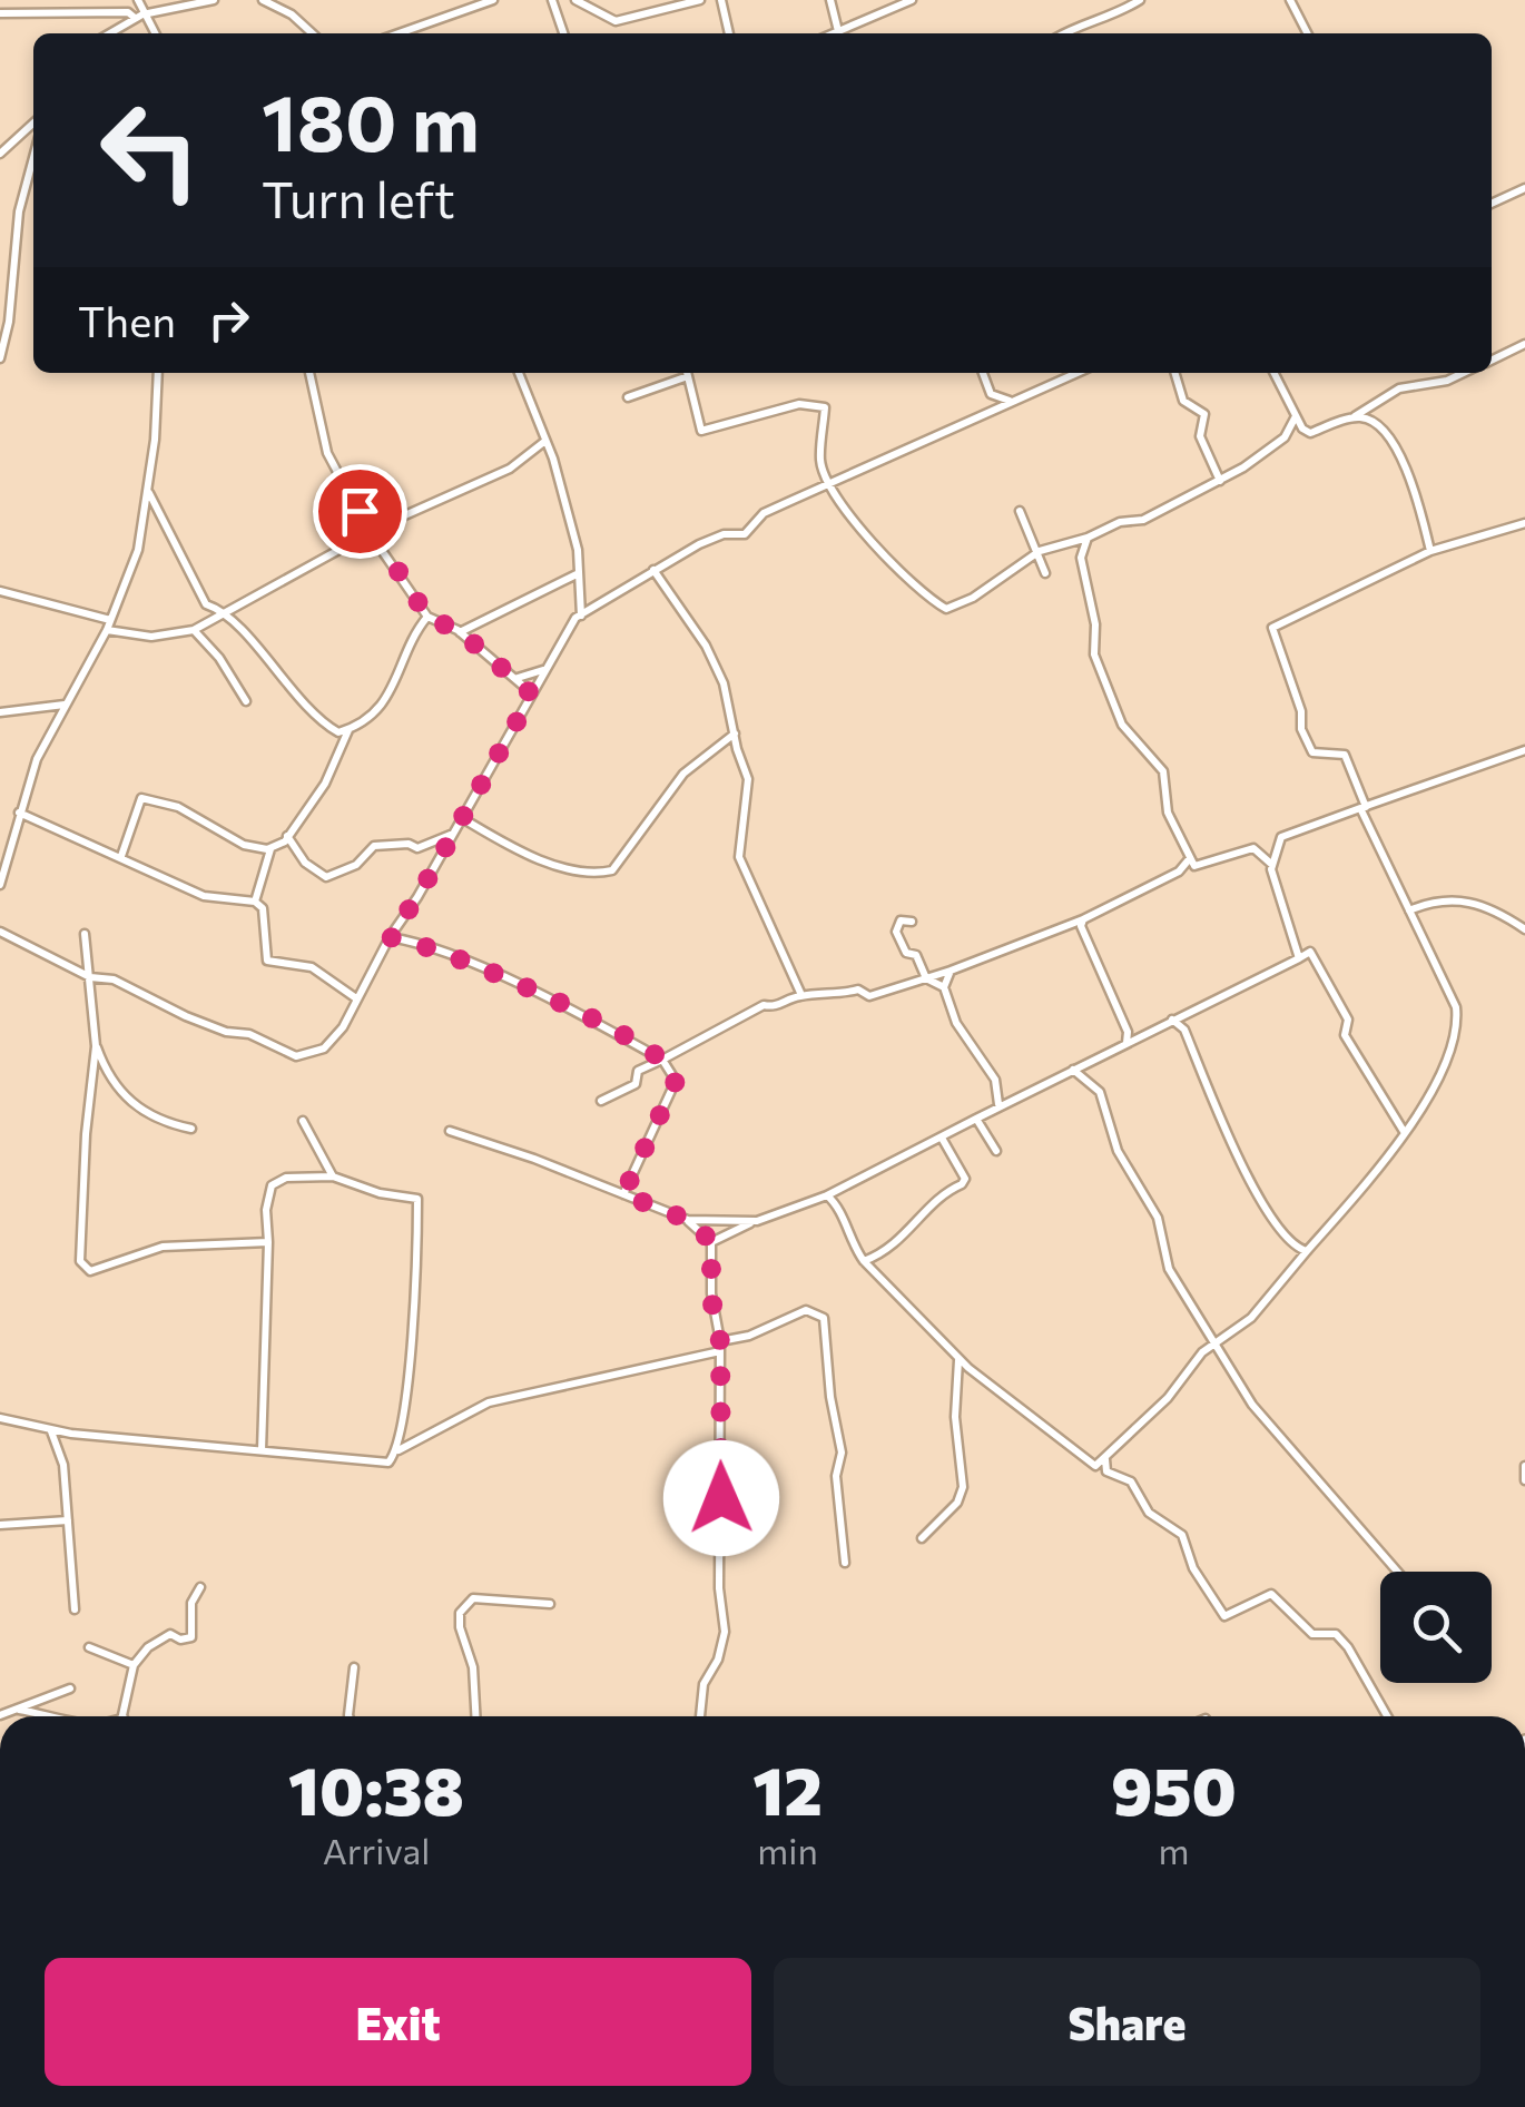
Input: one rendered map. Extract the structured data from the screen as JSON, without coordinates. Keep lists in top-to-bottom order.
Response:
{
  "page": {
    "turn": ["180 m", "Turn left"],
    "then": "Then",
    "eta": [
      "10:38",
      "Arrival",
      "12",
      "min",
      "950",
      "m"
    ],
    "buttons": ["Exit", "Share"]
  }
}
